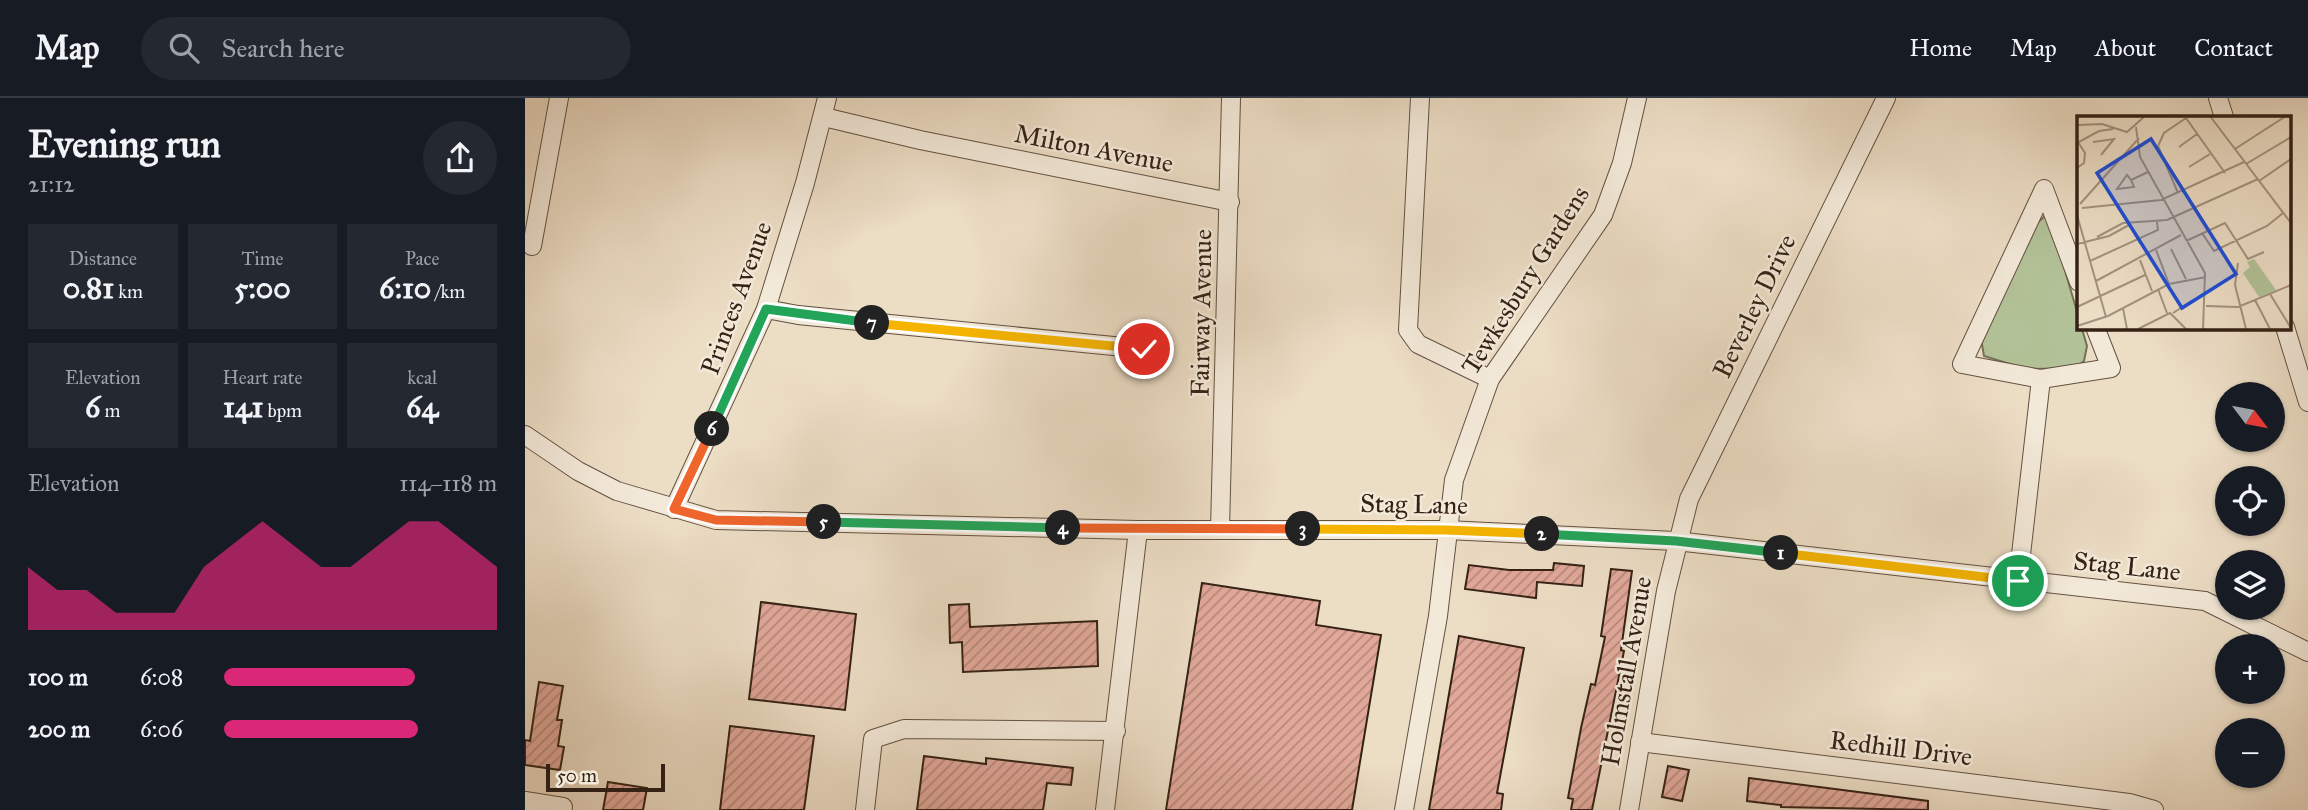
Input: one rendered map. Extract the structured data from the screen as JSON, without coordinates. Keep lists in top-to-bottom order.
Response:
{
  "streets": {
    "street": [
      "Milton Avenue",
      "Tewkesbury Gardens",
      "Princes Avenue",
      "Beverley Drive",
      "Fairway Avenue",
      "Stag Lane",
      "Holmstall Avenue",
      "Redhill Drive"
    ]
  },
  "crossings": [
    ["Milton Avenue", "Princes Avenue"],
    ["Milton Avenue", "Fairway Avenue"],
    ["Tewkesbury Gardens", "Stag Lane"],
    ["Princes Avenue", "Stag Lane"],
    ["Beverley Drive", "Stag Lane"],
    ["Beverley Drive", "Holmstall Avenue"],
    ["Fairway Avenue", "Stag Lane"],
    ["Stag Lane", "Holmstall Avenue"],
    ["Holmstall Avenue", "Redhill Drive"]
  ],
  "scale_bar": "50 m",
  "north": "bottom right",
  "page": {
    "header": "Map",
    "search": "Search here",
    "nav": [
      "Home",
      "Map",
      "About",
      "Contact"
    ],
    "heading": ["Evening run", "21:12"],
    "stats": [
      ["Distance", "0.81 km"],
      ["Time", "5:00"],
      ["Pace", "6:10 /km"],
      ["Elevation", "6 m"],
      ["Heart rate", "141 bpm"],
      ["kcal", "64"]
    ],
    "pins": [
      "7",
      "6",
      "5",
      "4",
      "3",
      "2",
      "1"
    ],
    "map_buttons": ["+", "−"],
    "chart": ["Elevation", "114–118 m"],
    "list": [
      {
        "name": "100 m",
        "note": "6:08"
      },
      {
        "name": "200 m",
        "note": "6:06"
      }
    ],
    "scale": "50 m"
  }
}
